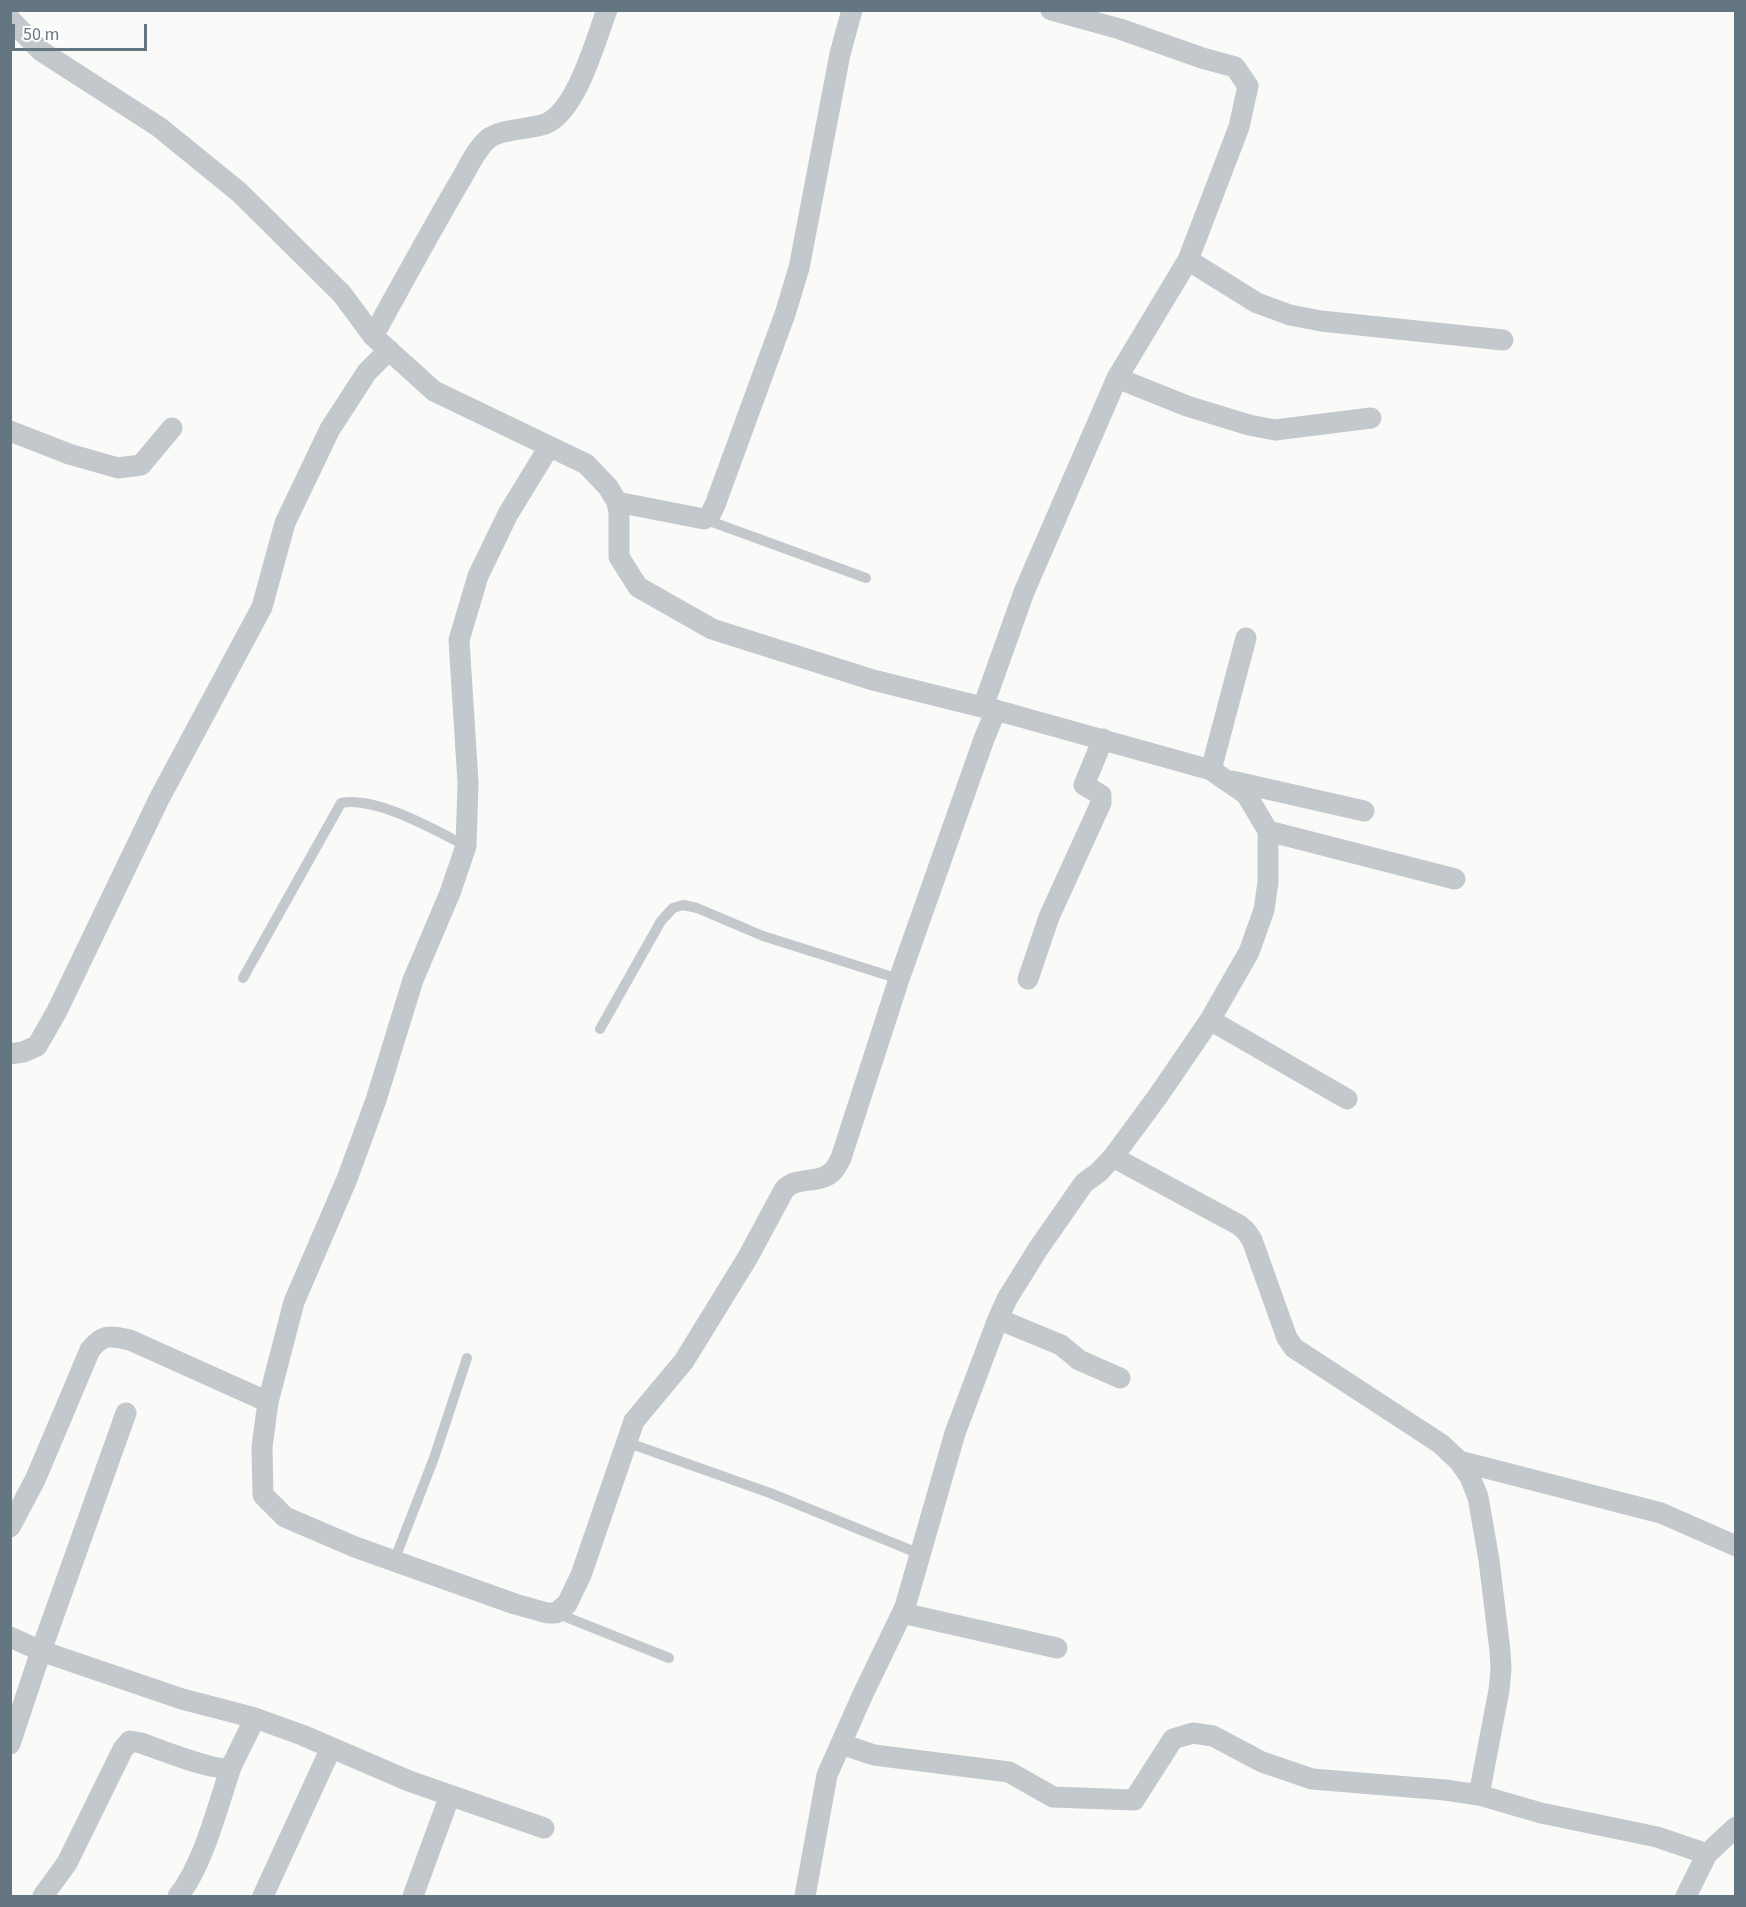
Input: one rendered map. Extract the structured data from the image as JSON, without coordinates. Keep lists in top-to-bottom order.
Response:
{
  "scale_bar": "50 m"
}
